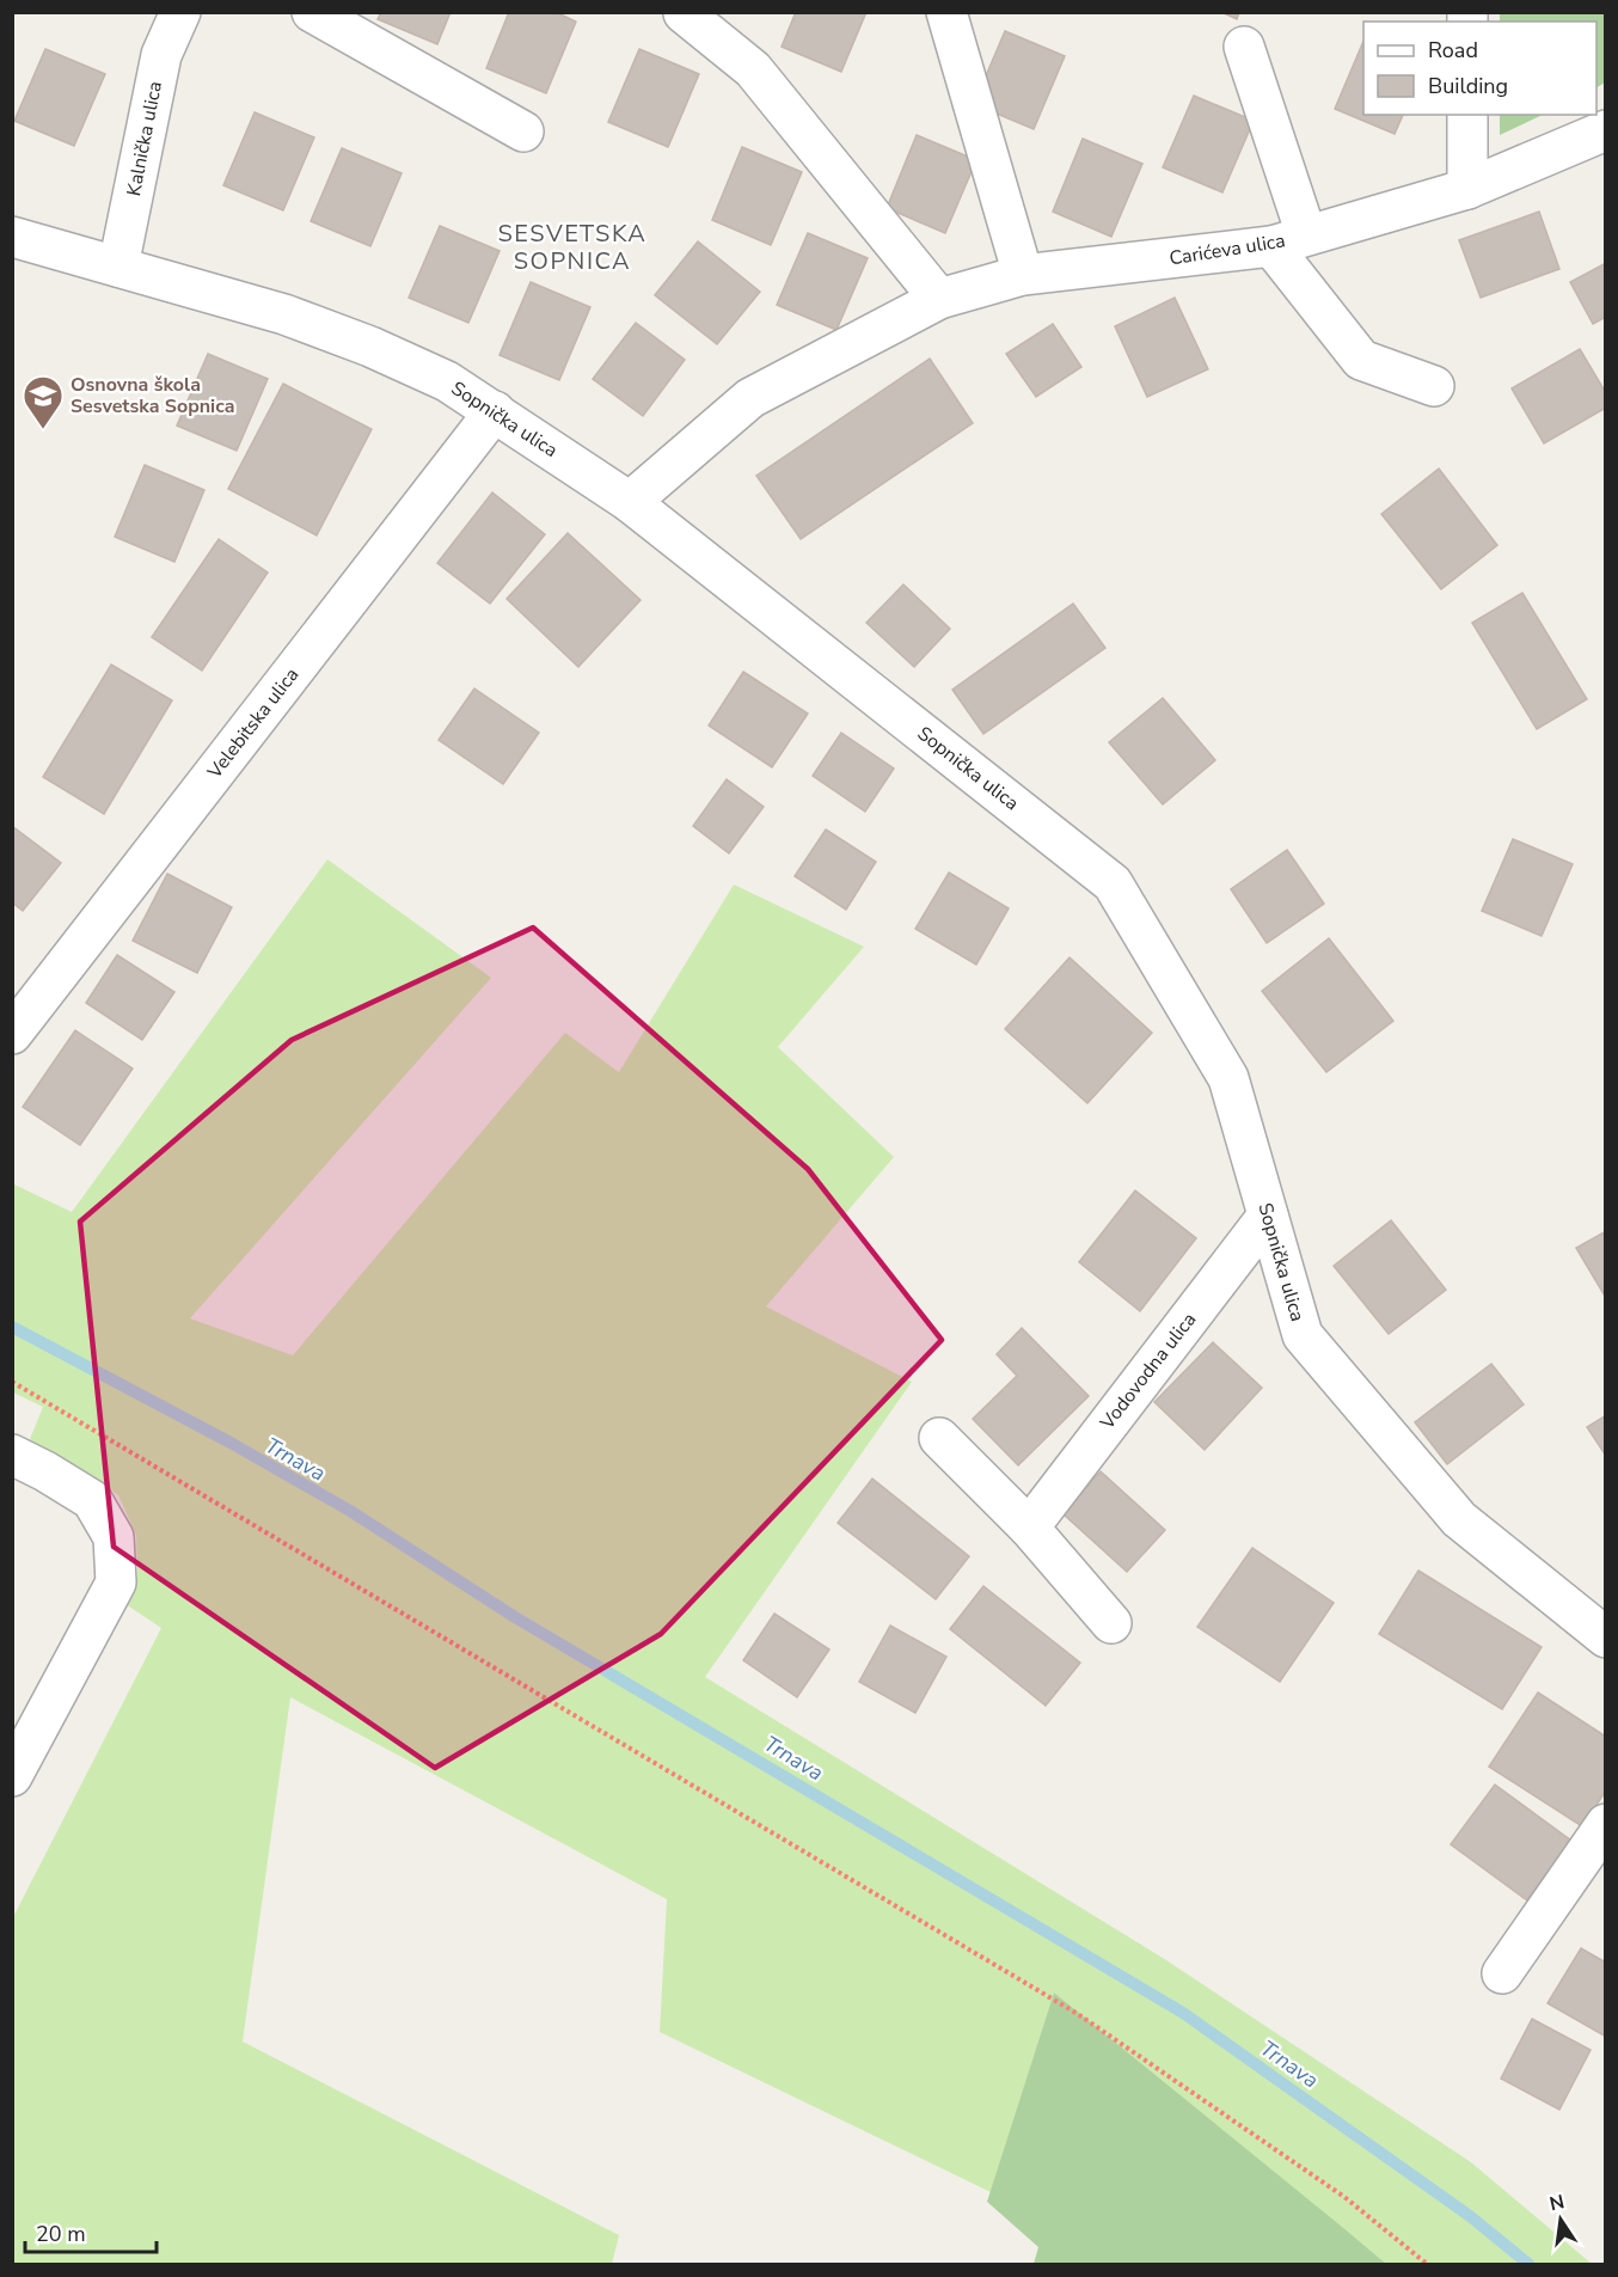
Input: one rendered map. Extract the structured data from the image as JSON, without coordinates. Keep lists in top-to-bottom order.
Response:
{
  "streets": {
    "street": [
      "Kalnička ulica",
      "Carićeva ulica",
      "Sopnička ulica",
      "Velebitska ulica",
      "Vodovodna ulica"
    ]
  },
  "crossings": [
    ["Kalnička ulica", "Sopnička ulica"],
    ["Carićeva ulica", "Sopnička ulica"],
    ["Sopnička ulica", "Velebitska ulica"],
    ["Sopnička ulica", "Vodovodna ulica"]
  ],
  "districts": ["SESVETSKA SOPNICA"],
  "water": ["Trnava"],
  "places": {
    "school or university": ["Osnovna škola Sesvetska Sopnica"]
  },
  "legend": ["Road", "Building"],
  "scale_bar": "20 m",
  "north": "top"
}
